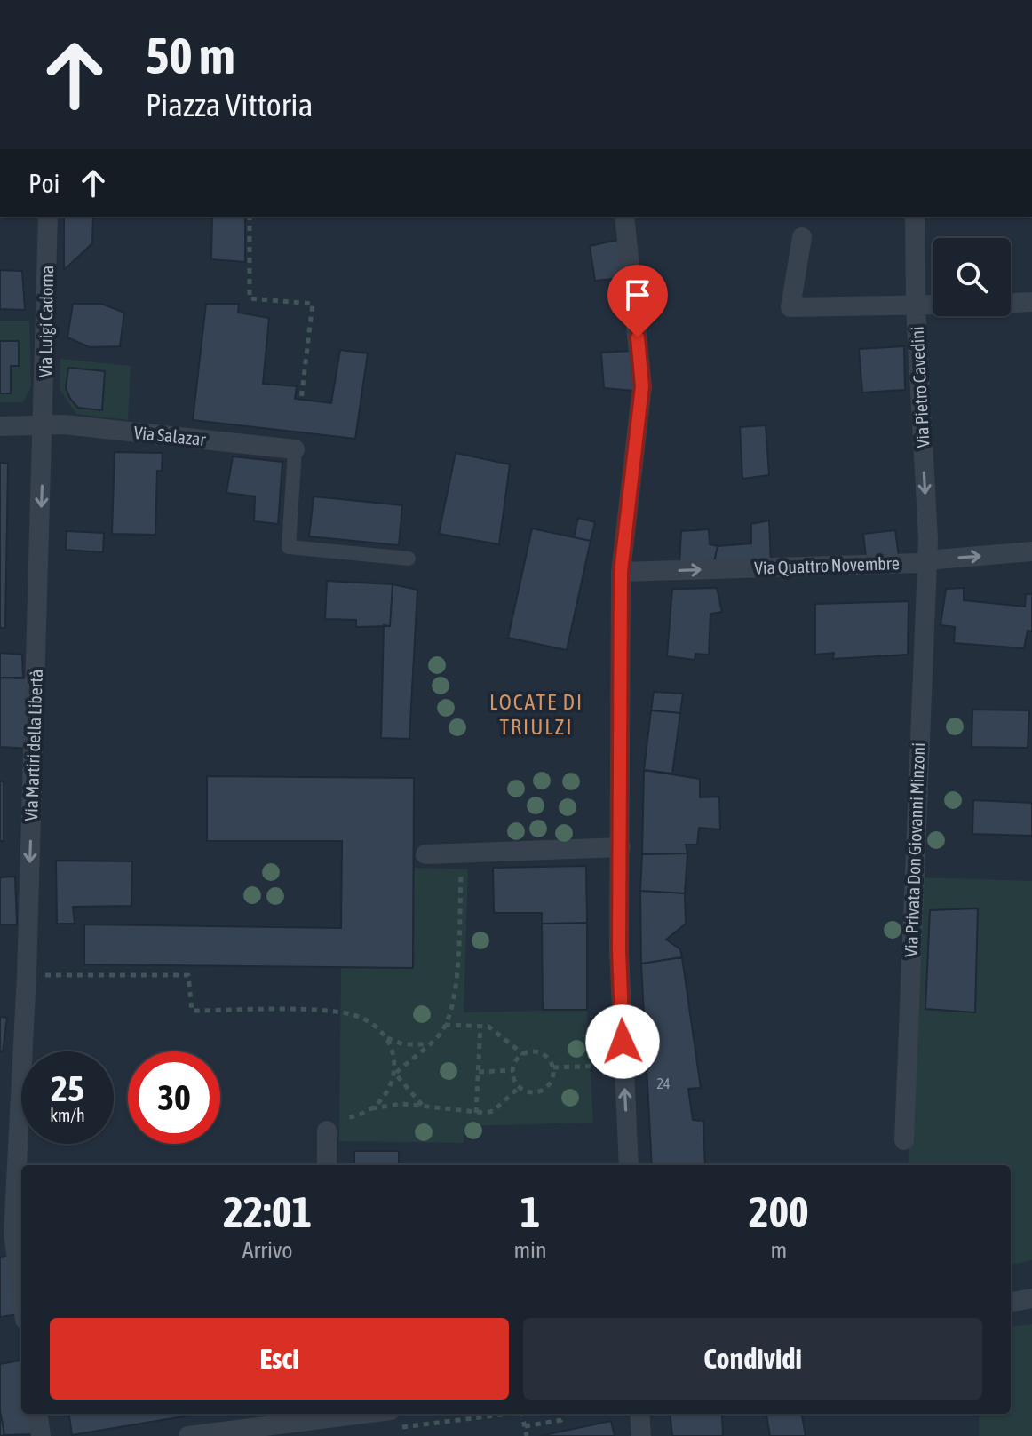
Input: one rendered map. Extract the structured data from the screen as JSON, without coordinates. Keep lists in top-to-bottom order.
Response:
{
  "streets": {
    "street": [
      "Via Luigi Cadorna",
      "Via Pietro Cavedini",
      "Via Salazar",
      "Via Quattro Novembre",
      "Via Martiri della Libertà",
      "Via Privata Don Giovanni Minzoni"
    ]
  },
  "crossings": [
    ["Via Luigi Cadorna", "Via Salazar"],
    ["Via Luigi Cadorna", "Via Martiri della Libertà"],
    ["Via Pietro Cavedini", "Via Quattro Novembre"],
    ["Via Pietro Cavedini", "Via Privata Don Giovanni Minzoni"],
    ["Via Salazar", "Via Martiri della Libertà"],
    ["Via Quattro Novembre", "Via Privata Don Giovanni Minzoni"]
  ],
  "one_way": ["Via Pietro Cavedini", "Via Quattro Novembre", "Via Martiri della Libertà"],
  "districts": ["LOCATE DI TRIULZI"],
  "house_numbers": ["24"],
  "page": {
    "turn": ["50 m", "Piazza Vittoria"],
    "then": "Poi",
    "speed": "25 km/h",
    "limit": "30",
    "eta": [
      "22:01",
      "Arrivo",
      "1",
      "min",
      "200",
      "m"
    ],
    "buttons": ["Esci", "Condividi"]
  }
}
